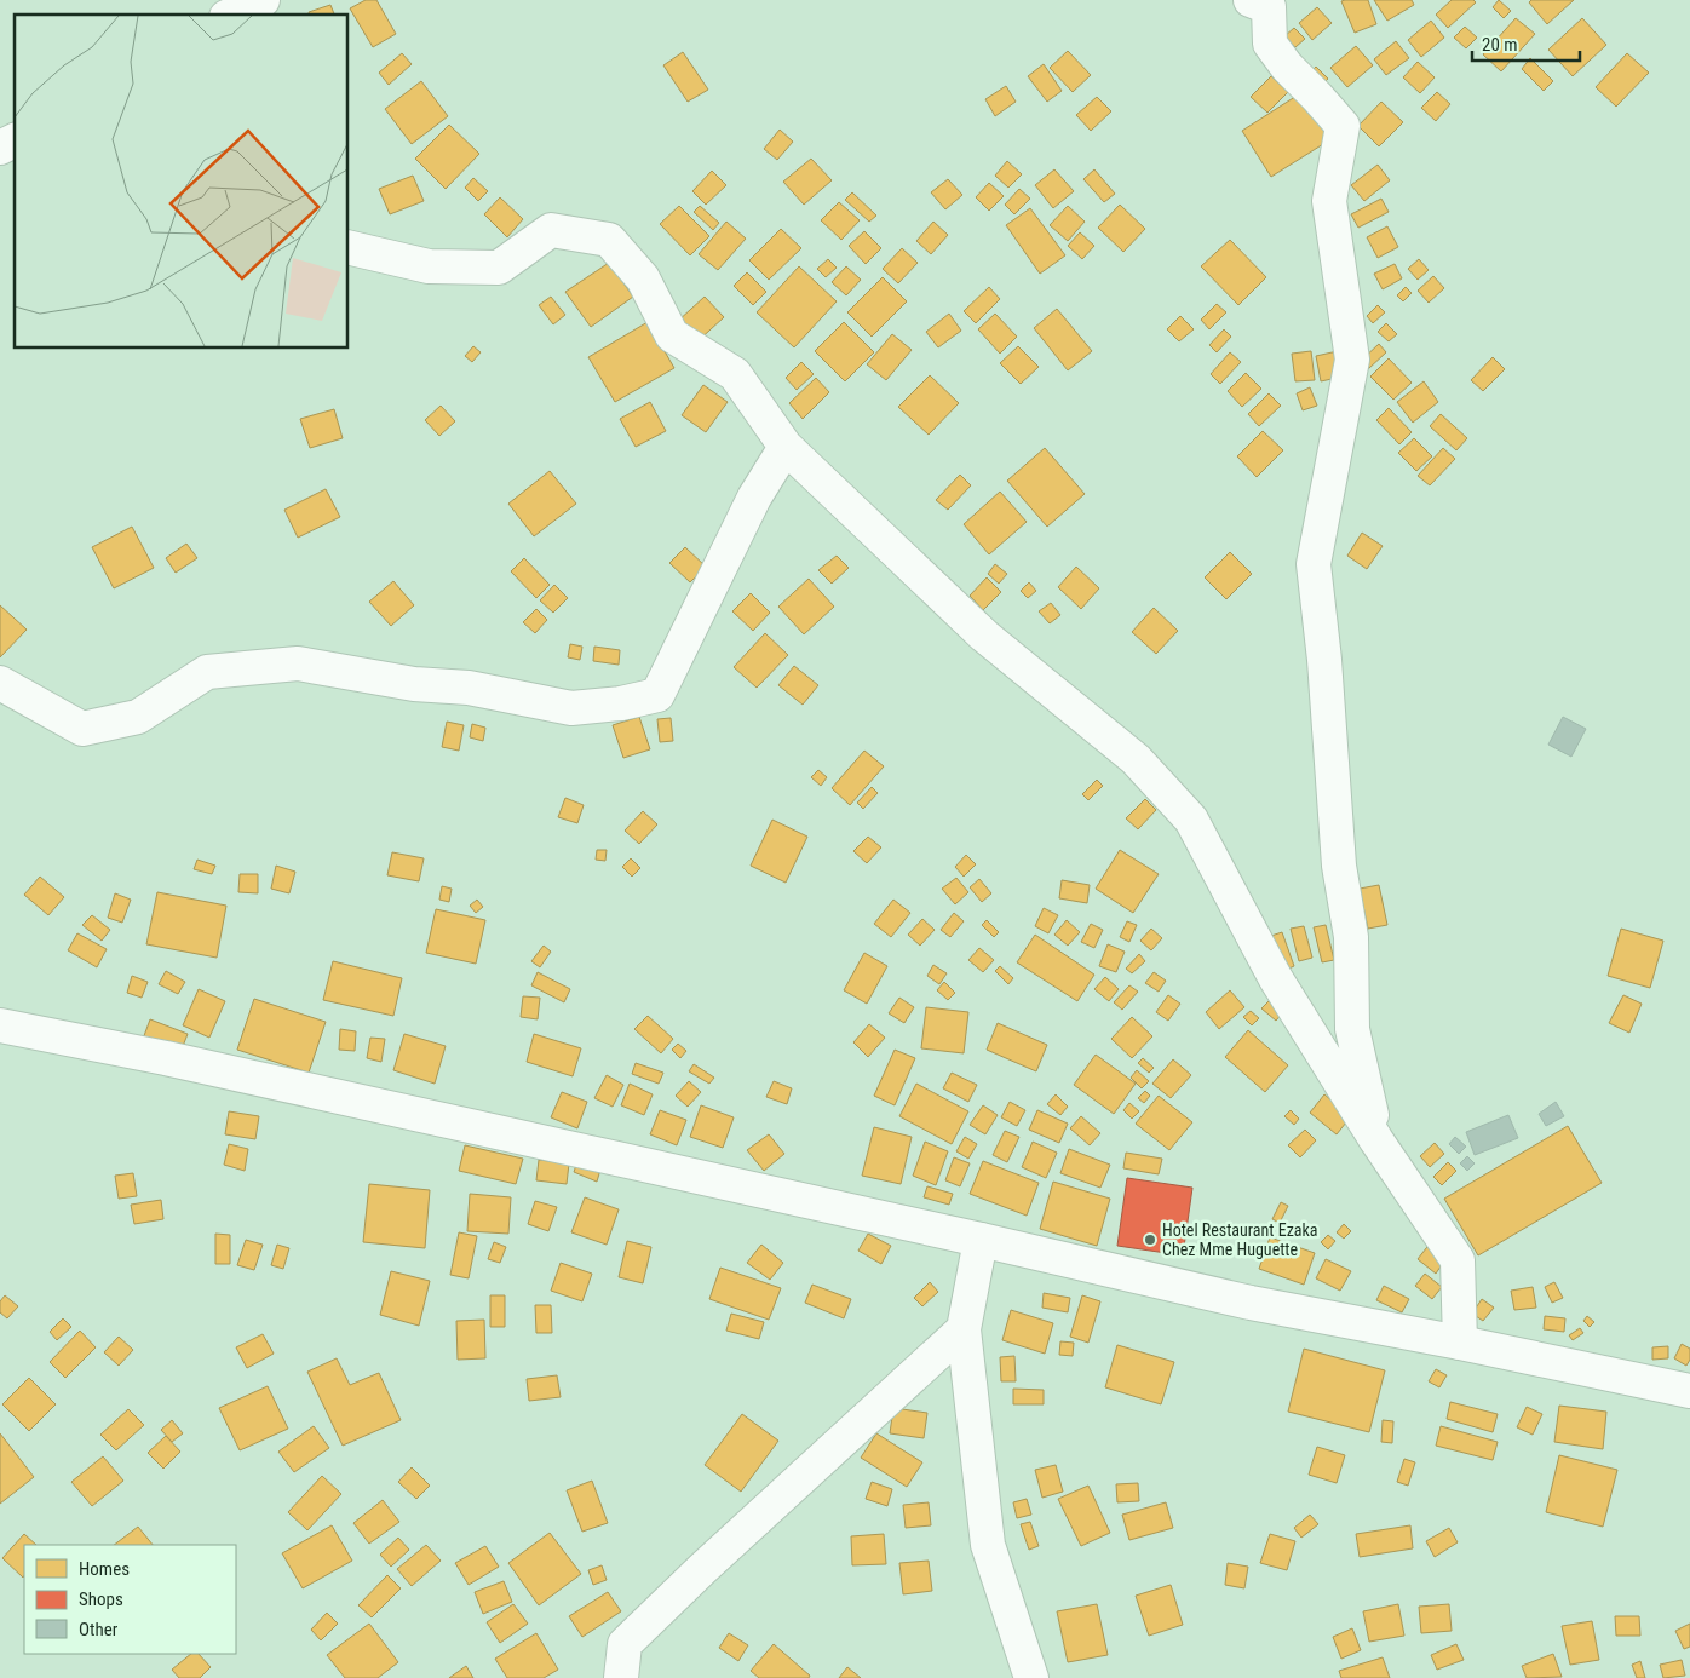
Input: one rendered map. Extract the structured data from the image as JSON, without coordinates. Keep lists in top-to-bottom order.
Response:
{
  "places": ["Hotel Restaurant Ezaka Chez Mme Huguette"],
  "legend": ["Homes", "Shops", "Other"],
  "scale_bar": "20 m"
}
